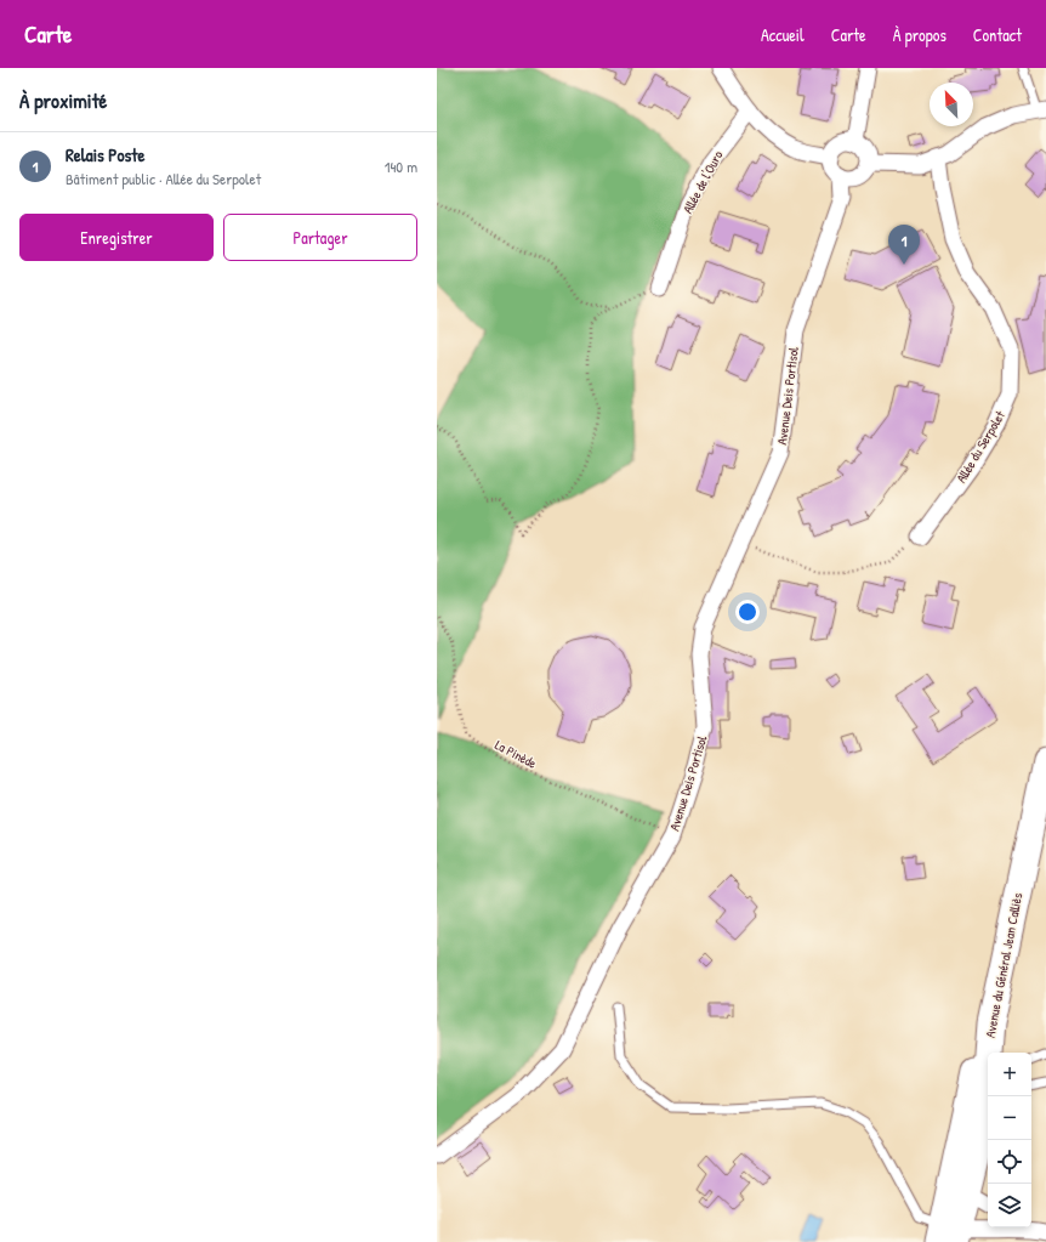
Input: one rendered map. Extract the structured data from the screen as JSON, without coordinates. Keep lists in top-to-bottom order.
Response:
{
  "streets": {
    "main road": ["Avenue du Général Jean Calliès"],
    "street": ["Allée de l'Ouro", "Avenue Deis Portisol", "Allée du Serpolet"],
    "path": ["La Pinède"]
  },
  "crossings": [
    ["Avenue Deis Portisol", "La Pinède"]
  ],
  "north": "top left",
  "page": {
    "header": "Carte",
    "nav": [
      "Accueil",
      "Carte",
      "À propos",
      "Contact"
    ],
    "heading": "À proximité",
    "list": [
      {
        "mark": "1",
        "name": "Relais Poste",
        "note": "Bâtiment public · Allée du Serpolet",
        "value": "140 m"
      }
    ],
    "buttons": ["Enregistrer", "Partager"],
    "pins": "1",
    "map_buttons": ["+", "−"]
  }
}
